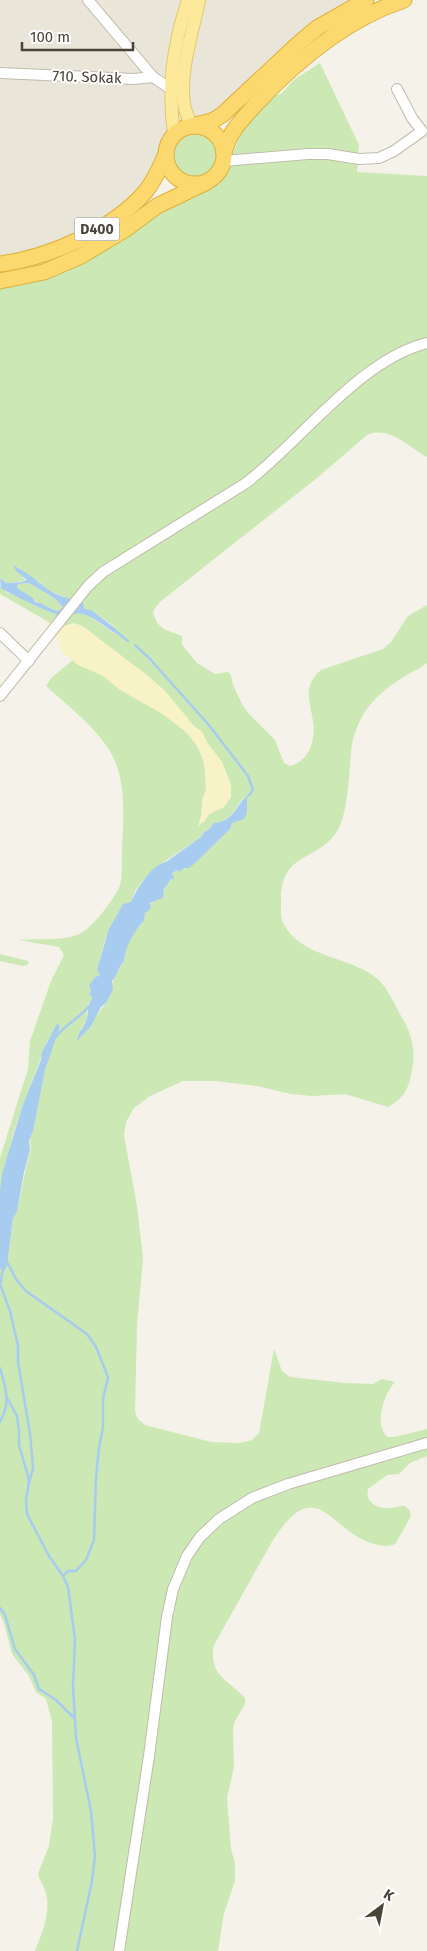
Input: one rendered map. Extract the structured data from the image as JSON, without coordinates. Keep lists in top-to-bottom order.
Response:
{
  "streets": {
    "highway": ["D400"],
    "street": ["710. Sokak"]
  },
  "scale_bar": "100 m",
  "north": "top right"
}
